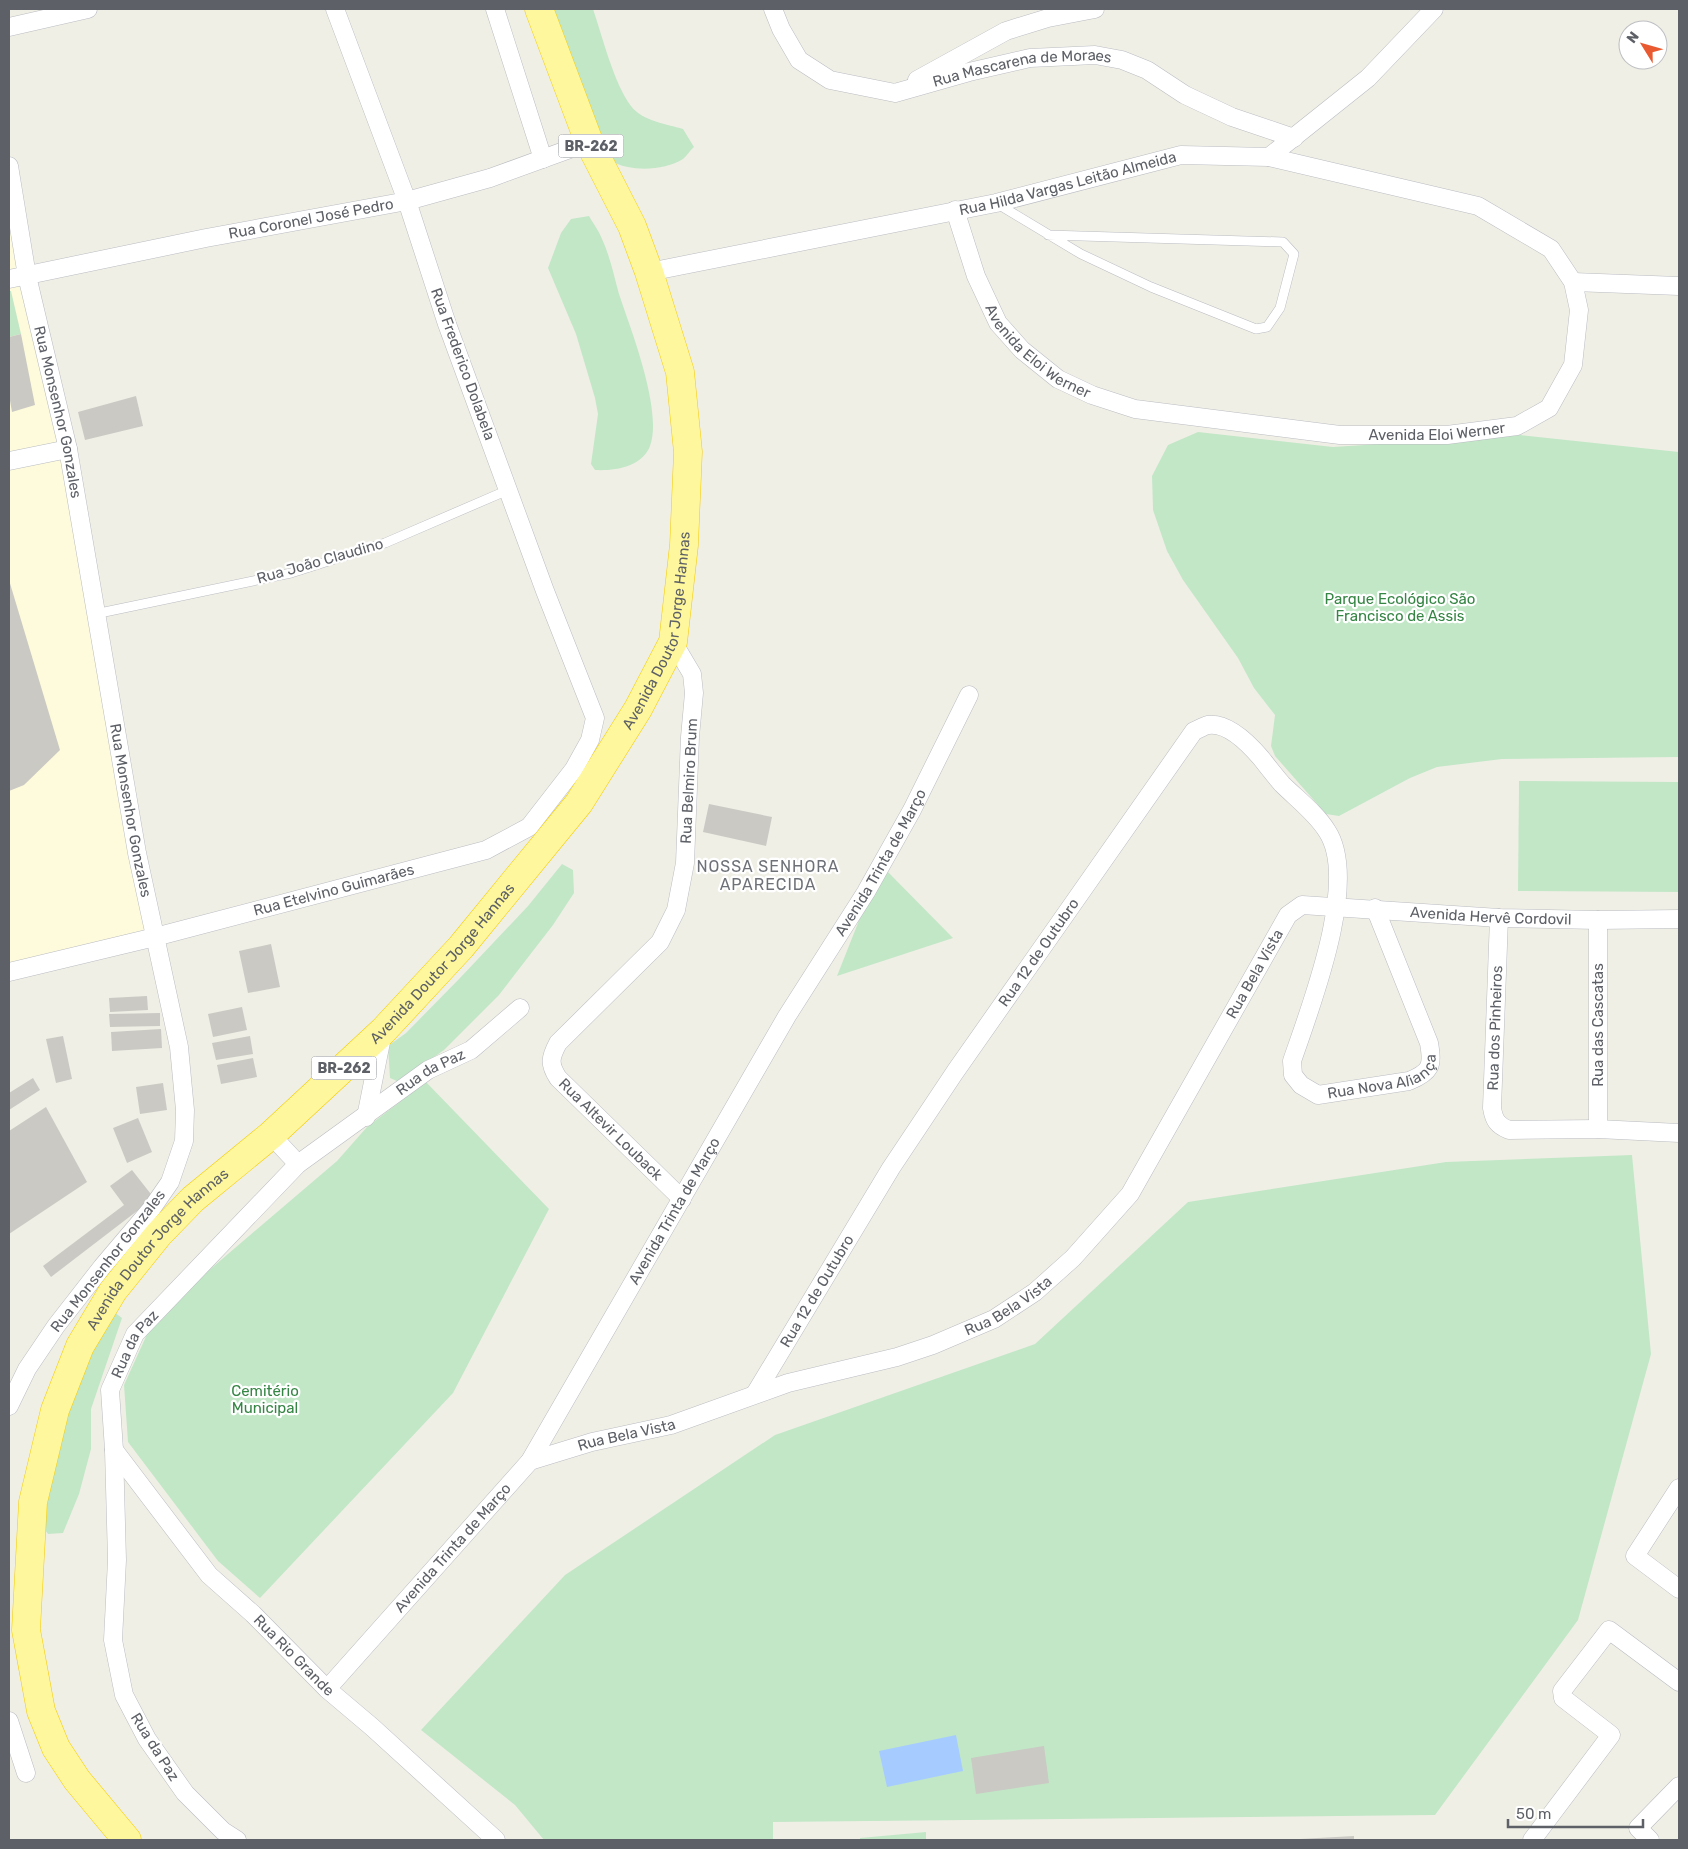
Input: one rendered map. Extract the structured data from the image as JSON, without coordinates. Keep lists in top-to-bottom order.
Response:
{
  "streets": {
    "highway": ["BR-262", "Avenida Doutor Jorge Hannas"],
    "street": [
      "Rua Mascarena de Moraes",
      "Rua Hilda Vargas Leitão Almeida",
      "Rua Coronel José Pedro",
      "Avenida Eloi Werner",
      "Rua Frederico Dolabela",
      "Rua Monsenhor Gonzales",
      "Rua Belmiro Brum",
      "Avenida Trinta de Março",
      "Rua Etelvino Guimarães",
      "Avenida Hervê Cordovil",
      "Rua 12 de Outubro",
      "Rua Bela Vista",
      "Rua das Cascatas",
      "Rua dos Pinheiros",
      "Rua Nova Aliança",
      "Rua da Paz",
      "Rua Altevir Louback",
      "Rua Rio Grande"
    ],
    "lane": ["Rua João Claudino"]
  },
  "crossings": [
    ["Rua Hilda Vargas Leitão Almeida", "Avenida Eloi Werner"],
    ["Rua Hilda Vargas Leitão Almeida", "Avenida Doutor Jorge Hannas"],
    ["Rua Coronel José Pedro", "Rua Frederico Dolabela"],
    ["Rua Coronel José Pedro", "Rua Monsenhor Gonzales"],
    ["Rua Coronel José Pedro", "Avenida Doutor Jorge Hannas"],
    ["Rua Frederico Dolabela", "Rua João Claudino"],
    ["Rua Frederico Dolabela", "Rua Etelvino Guimarães"],
    ["Rua Monsenhor Gonzales", "Rua João Claudino"],
    ["Rua Monsenhor Gonzales", "Rua Etelvino Guimarães"],
    ["Avenida Doutor Jorge Hannas", "Rua Belmiro Brum"],
    ["Rua Belmiro Brum", "Rua Altevir Louback"],
    ["Avenida Trinta de Março", "Rua Bela Vista"],
    ["Avenida Trinta de Março", "Rua Altevir Louback"],
    ["Avenida Trinta de Março", "Rua Rio Grande"],
    ["Avenida Hervê Cordovil", "Rua 12 de Outubro"],
    ["Avenida Hervê Cordovil", "Rua Bela Vista"],
    ["Avenida Hervê Cordovil", "Rua das Cascatas"],
    ["Avenida Hervê Cordovil", "Rua dos Pinheiros"],
    ["Avenida Hervê Cordovil", "Rua Nova Aliança"],
    ["Rua 12 de Outubro", "Rua Bela Vista"],
    ["Rua 12 de Outubro", "Rua Nova Aliança"],
    ["Rua das Cascatas", "Rua dos Pinheiros"],
    ["Rua da Paz", "Rua Rio Grande"]
  ],
  "districts": ["NOSSA SENHORA APARECIDA"],
  "parks": ["Parque Ecológico São Francisco de Assis", "Cemitério Municipal"],
  "scale_bar": "50 m",
  "north": "top left"
}
